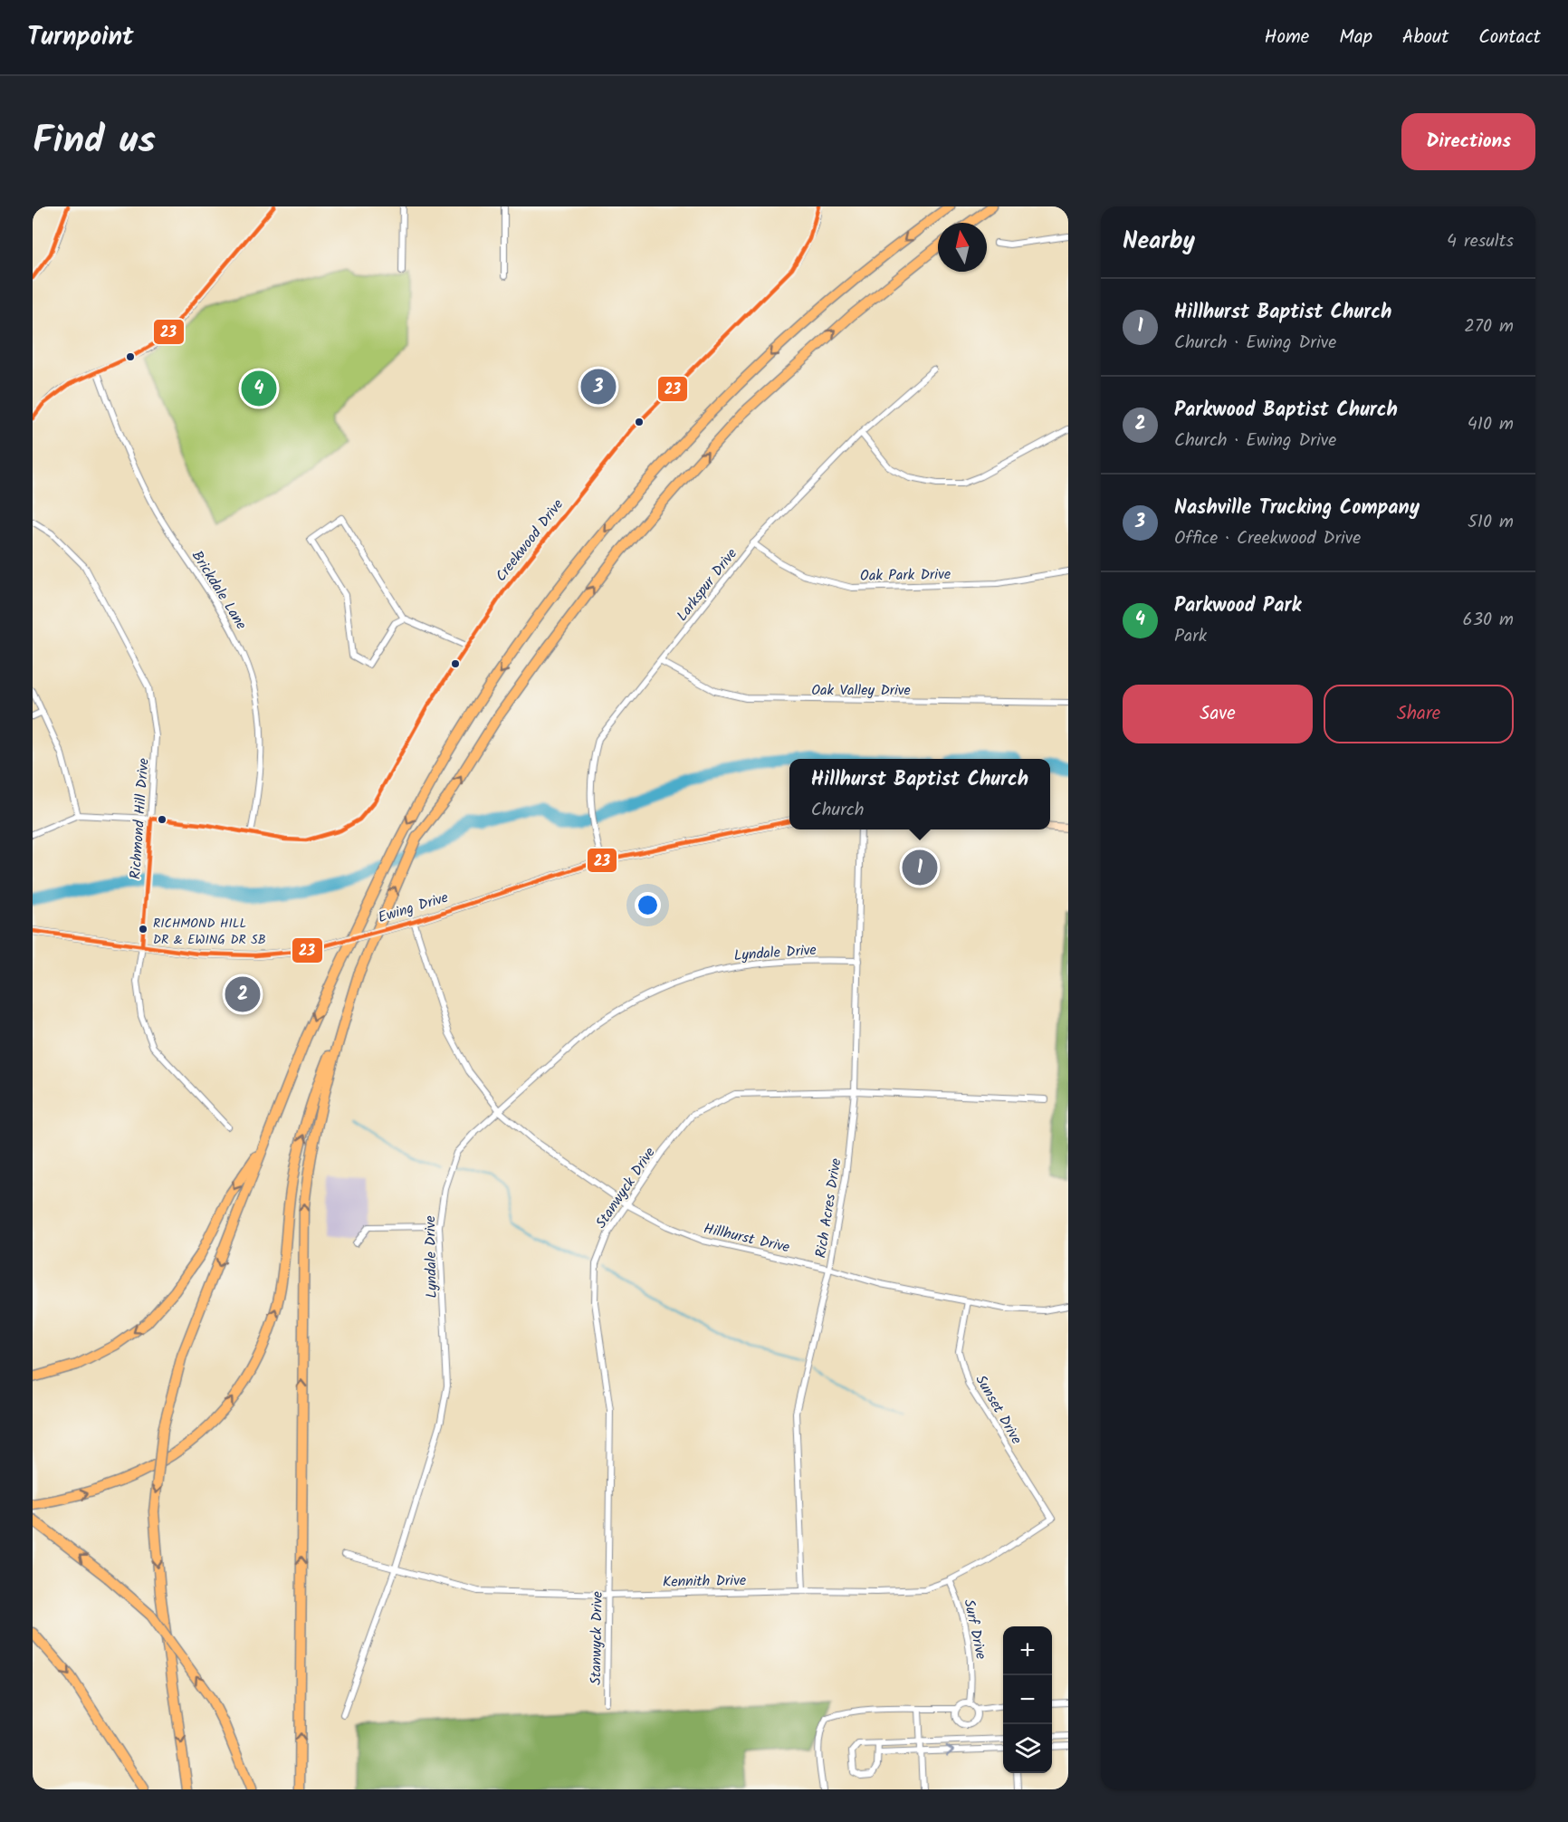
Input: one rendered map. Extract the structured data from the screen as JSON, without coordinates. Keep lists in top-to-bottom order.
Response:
{
  "streets": {
    "main road": ["Ewing Drive"],
    "street": [
      "Creekwood Drive",
      "Oak Park Drive",
      "Larkspur Drive",
      "Brickdale Lane",
      "Oak Valley Drive",
      "Richmond Hill Drive",
      "Lyndale Drive",
      "Stanwyck Drive",
      "Rich Acres Drive",
      "Hillhurst Drive",
      "Sunset Drive",
      "Kennith Drive",
      "Surf Drive"
    ]
  },
  "crossings": [
    ["Creekwood Drive", "Brickdale Lane"],
    ["Creekwood Drive", "Richmond Hill Drive"],
    ["Oak Park Drive", "Larkspur Drive"],
    ["Larkspur Drive", "Oak Valley Drive"],
    ["Larkspur Drive", "Ewing Drive"],
    ["Richmond Hill Drive", "Ewing Drive"],
    ["Ewing Drive", "Hillhurst Drive"],
    ["Lyndale Drive", "Rich Acres Drive"],
    ["Lyndale Drive", "Hillhurst Drive"],
    ["Lyndale Drive", "Kennith Drive"],
    ["Stanwyck Drive", "Rich Acres Drive"],
    ["Stanwyck Drive", "Hillhurst Drive"],
    ["Stanwyck Drive", "Kennith Drive"],
    ["Rich Acres Drive", "Hillhurst Drive"],
    ["Rich Acres Drive", "Kennith Drive"],
    ["Hillhurst Drive", "Sunset Drive"],
    ["Sunset Drive", "Kennith Drive"],
    ["Kennith Drive", "Surf Drive"]
  ],
  "places": ["RICHMOND HILL DR & EWING DR SB"],
  "lines": ["transit line 23"],
  "north": "top",
  "page": {
    "header": "Turnpoint",
    "nav": [
      "Home",
      "Map",
      "About",
      "Contact"
    ],
    "title": "Find us",
    "buttons": [
      "Directions",
      ["Save", "Share"]
    ],
    "heading": ["Nearby", "4 results"],
    "list": [
      {
        "mark": "1",
        "name": "Hillhurst Baptist Church",
        "note": "Church · Ewing Drive",
        "value": "270 m"
      },
      {
        "mark": "2",
        "name": "Parkwood Baptist Church",
        "note": "Church · Ewing Drive",
        "value": "410 m"
      },
      {
        "mark": "3",
        "name": "Nashville Trucking Company",
        "note": "Office · Creekwood Drive",
        "value": "510 m"
      },
      {
        "mark": "4",
        "name": "Parkwood Park",
        "note": "Park",
        "value": "630 m"
      }
    ],
    "pins": [
      "3",
      "4",
      "1",
      "2"
    ],
    "popup": ["Hillhurst Baptist Church", "Church"],
    "map_buttons": ["+", "−"]
  }
}
